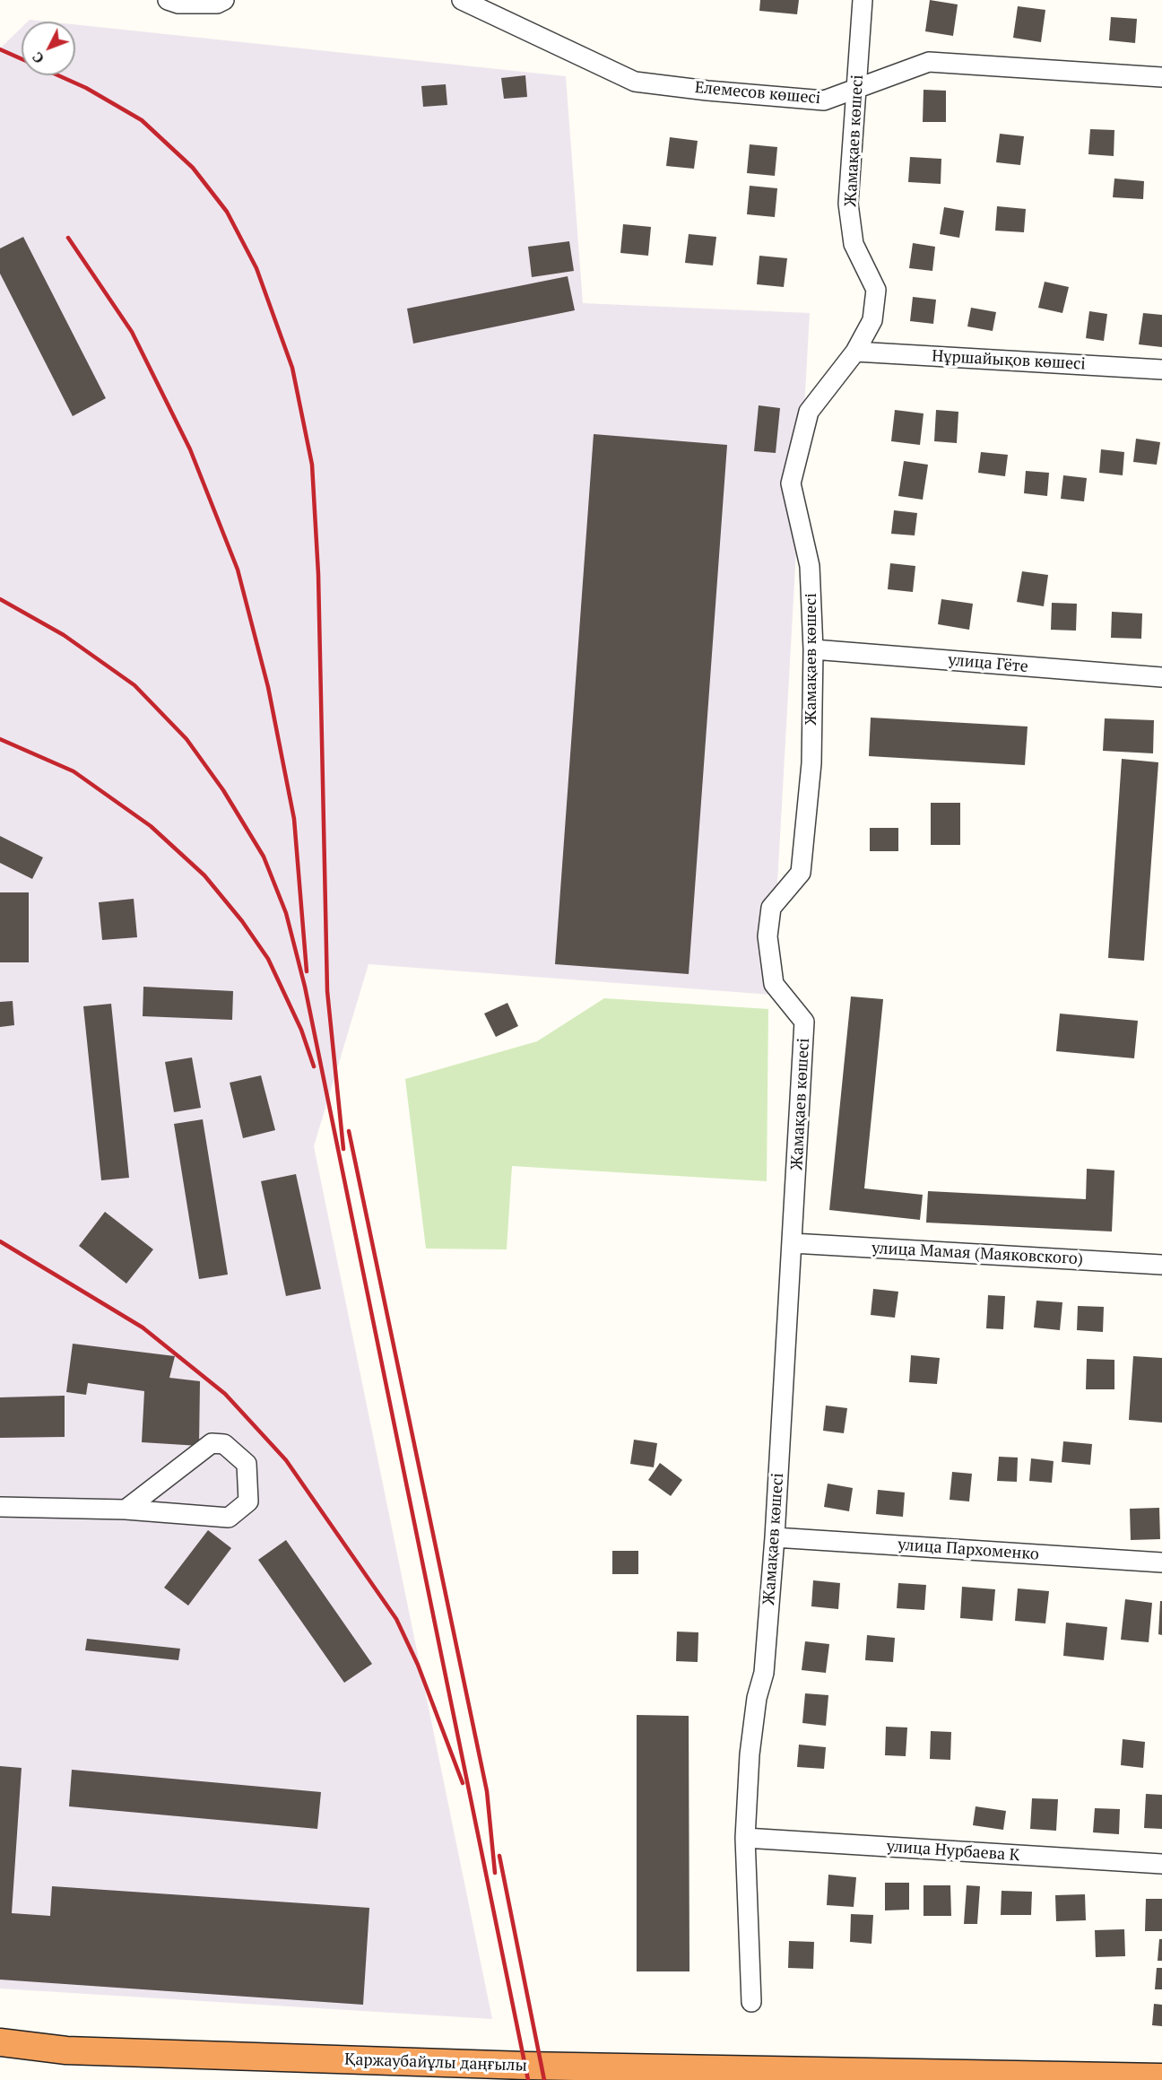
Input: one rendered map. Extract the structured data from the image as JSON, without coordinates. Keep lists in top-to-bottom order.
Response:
{
  "streets": {
    "highway": ["Қаржаубайұлы даңғылы"],
    "street": [
      "Елемесов көшесі",
      "Жамақаев көшесі",
      "Нұршайықов көшесі",
      "улица Гёте",
      "улица Мамая (Маяковского)",
      "улица Пархоменко",
      "улица Нурбаева К"
    ]
  },
  "crossings": [
    ["Елемесов көшесі", "Жамақаев көшесі"],
    ["Жамақаев көшесі", "Нұршайықов көшесі"],
    ["Жамақаев көшесі", "улица Гёте"],
    ["Жамақаев көшесі", "улица Мамая (Маяковского)"],
    ["Жамақаев көшесі", "улица Пархоменко"],
    ["Жамақаев көшесі", "улица Нурбаева К"]
  ],
  "north": "bottom left"
}
